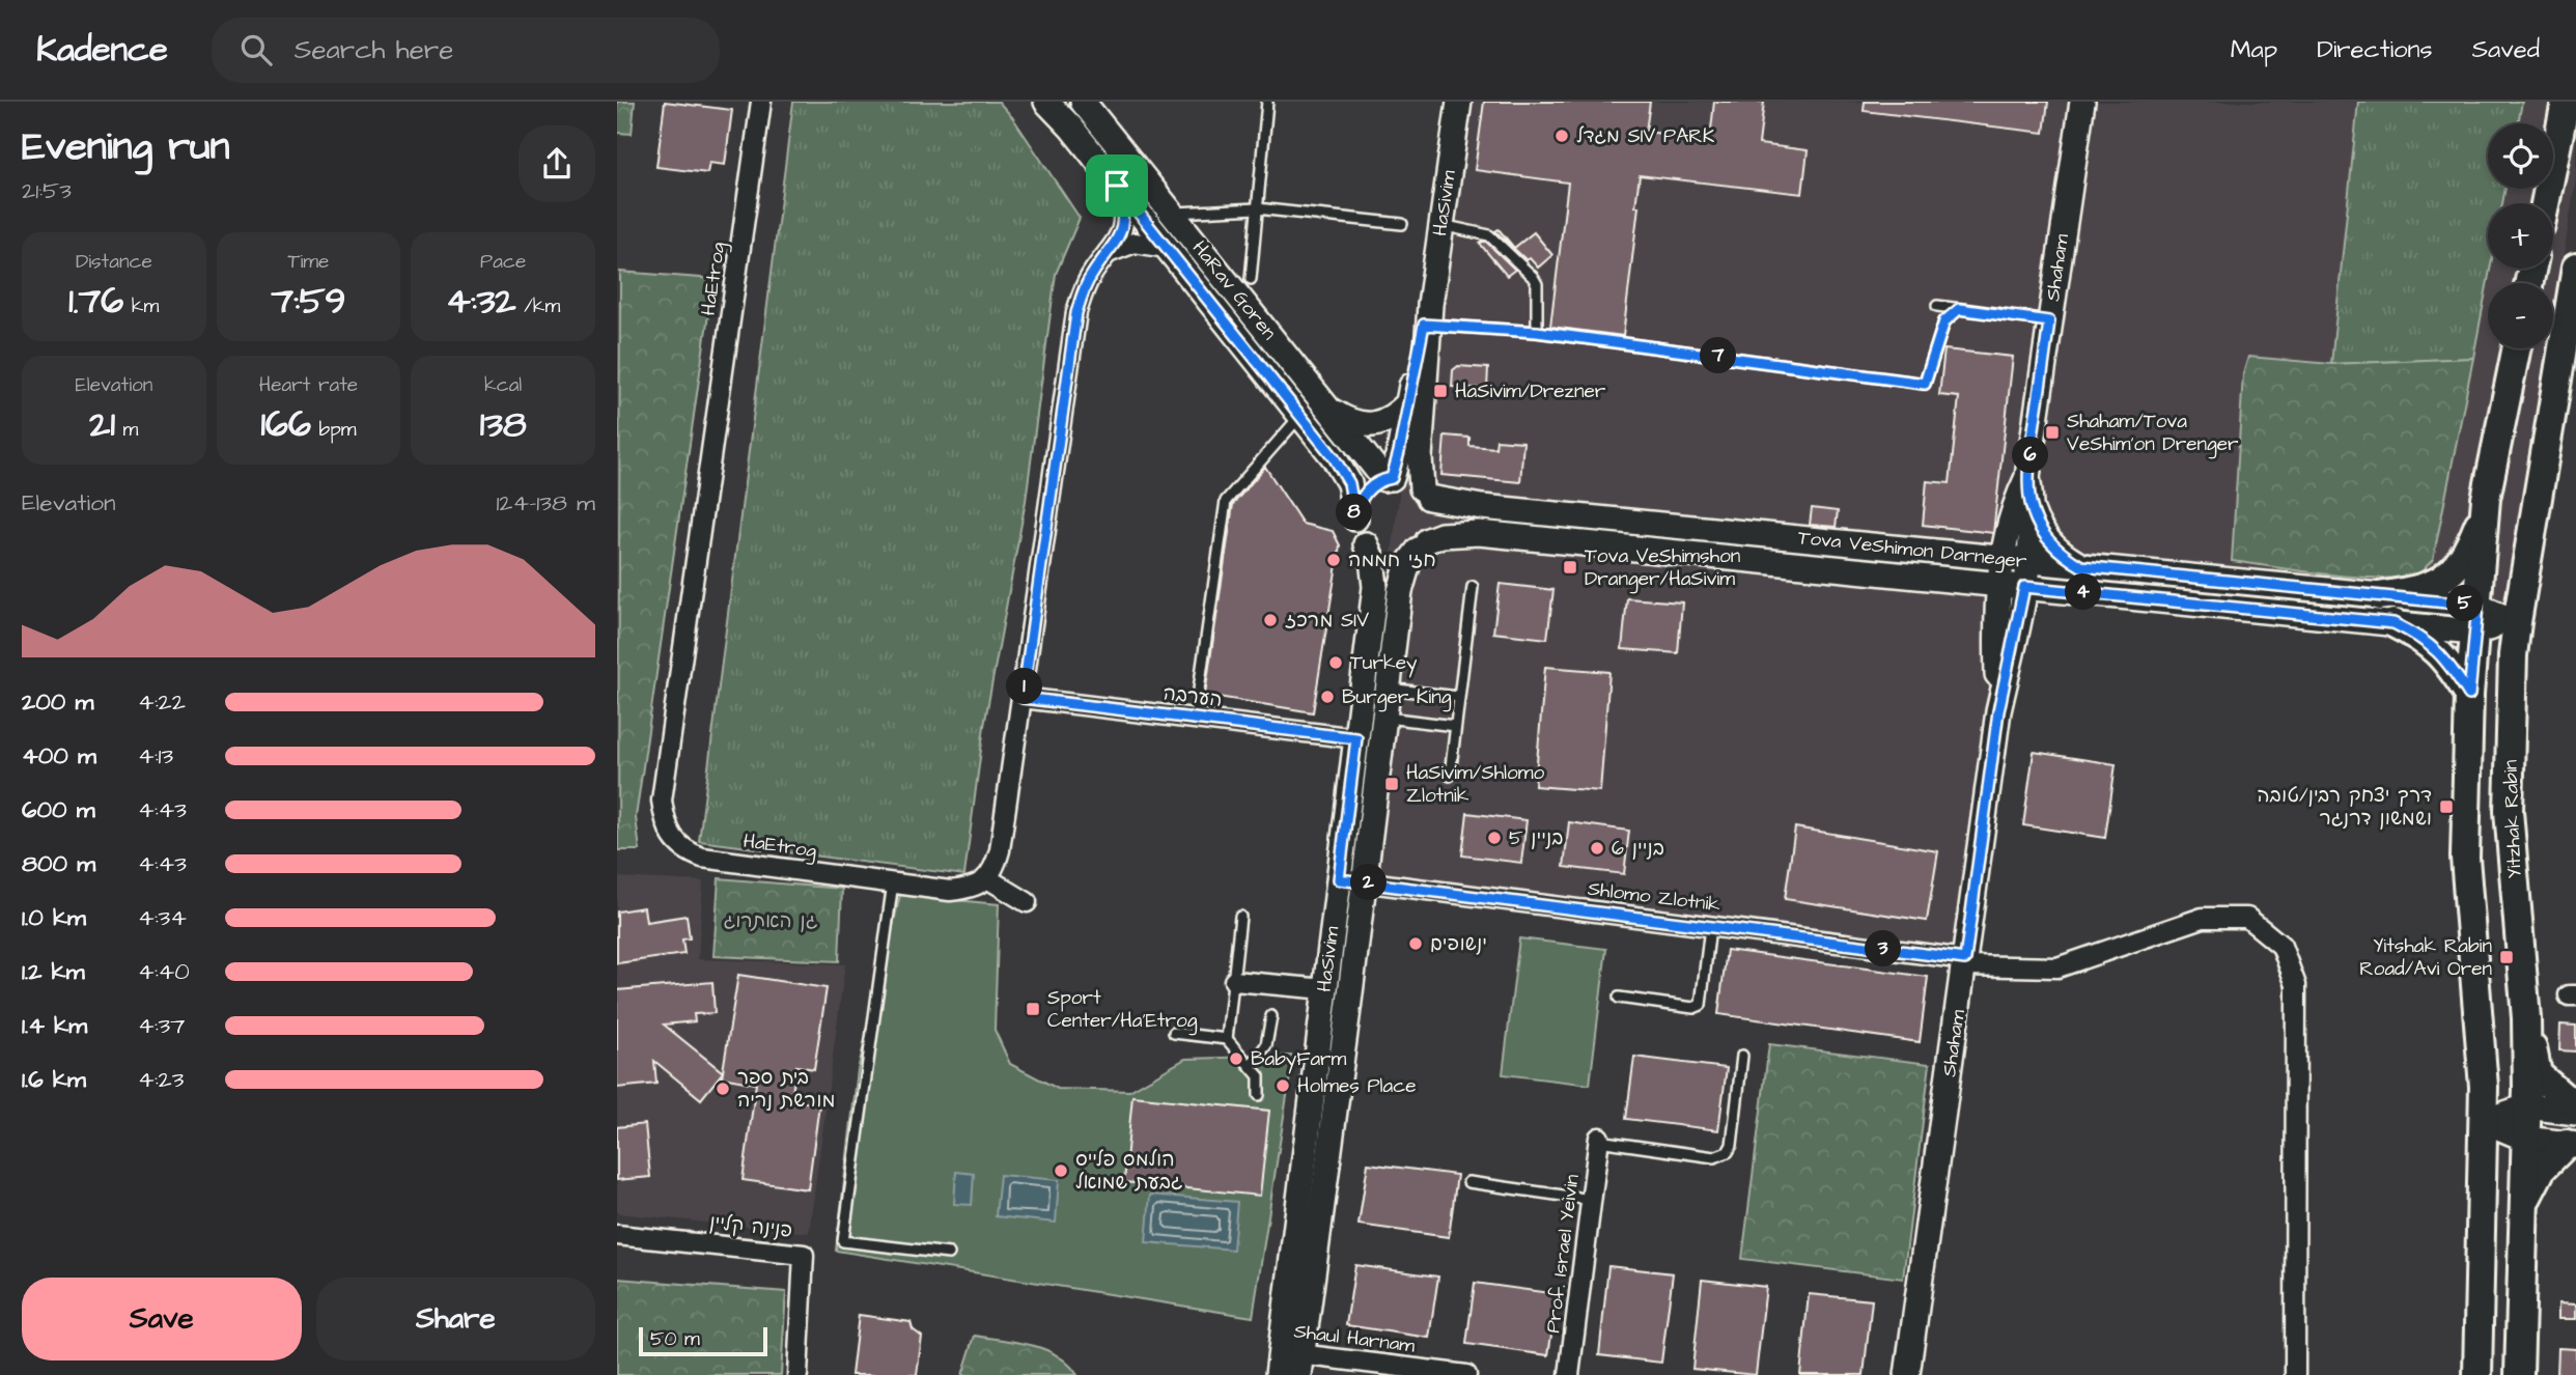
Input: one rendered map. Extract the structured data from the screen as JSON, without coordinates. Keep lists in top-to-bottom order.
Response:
{
  "streets": {
    "main road": ["Yitzhak Rabin"],
    "street": [
      "HaSivim",
      "Shaham",
      "HaEtrog",
      "HaRav Goren",
      "Tova VeShimon Darneger",
      "הערבה",
      "Shlomo Zlotnik",
      "פנינה קליין",
      "Prof. Israel Yeivin",
      "Shaul Harnam"
    ]
  },
  "crossings": [
    ["HaSivim", "HaRav Goren"],
    ["HaSivim", "Tova VeShimon Darneger"],
    ["HaSivim", "הערבה"],
    ["HaSivim", "Shlomo Zlotnik"],
    ["HaSivim", "Shaul Harnam"],
    ["Shaham", "Tova VeShimon Darneger"],
    ["Shaham", "Shlomo Zlotnik"],
    ["HaRav Goren", "Tova VeShimon Darneger"],
    ["Tova VeShimon Darneger", "Yitzhak Rabin"]
  ],
  "parks": ["גן האתרוג"],
  "places": {
    "other": [
      "מגדל SIV PARK",
      "חזי חממה",
      "מרכז SIV",
      "Turkey",
      "Burger King",
      "בניין 5",
      "בניין 6",
      "ינשופים",
      "BabyFarm",
      "Holmes Place",
      "בית ספר מורשת נריה",
      "הולמס פלייס גבעת שמואל"
    ],
    "transit": [
      "HaSivim/Drezner",
      "Shaham/Tova VeShim'on Drenger",
      "Tova VeShimshon Dranger/HaSivim",
      "HaSivim/Shlomo Zlotnik",
      "דרך יצחק רבין/טובה ושמשון דרנגר",
      "Yitshak Rabin Road/Avi Oren",
      "Sport Center/Ha'Etrog"
    ]
  },
  "scale_bar": "50 m",
  "page": {
    "header": "Kadence",
    "search": "Search here",
    "nav": ["Map", "Directions", "Saved"],
    "heading": ["Evening run", "21:53"],
    "map_buttons": ["+", "−"],
    "stats": [
      ["Distance", "1.76 km"],
      ["Time", "7:59"],
      ["Pace", "4:32 /km"],
      ["Elevation", "21 m"],
      ["Heart rate", "166 bpm"],
      ["kcal", "138"]
    ],
    "pins": [
      "7",
      "6",
      "8",
      "4",
      "5",
      "1",
      "2",
      "3"
    ],
    "chart": ["Elevation", "124–138 m"],
    "list": [
      {
        "name": "200 m",
        "note": "4:22"
      },
      {
        "name": "400 m",
        "note": "4:13"
      },
      {
        "name": "600 m",
        "note": "4:43"
      },
      {
        "name": "800 m",
        "note": "4:43"
      },
      {
        "name": "1.0 km",
        "note": "4:34"
      },
      {
        "name": "1.2 km",
        "note": "4:40"
      },
      {
        "name": "1.4 km",
        "note": "4:37"
      },
      {
        "name": "1.6 km",
        "note": "4:23"
      }
    ],
    "buttons": ["Save", "Share"],
    "scale": "50 m"
  }
}
